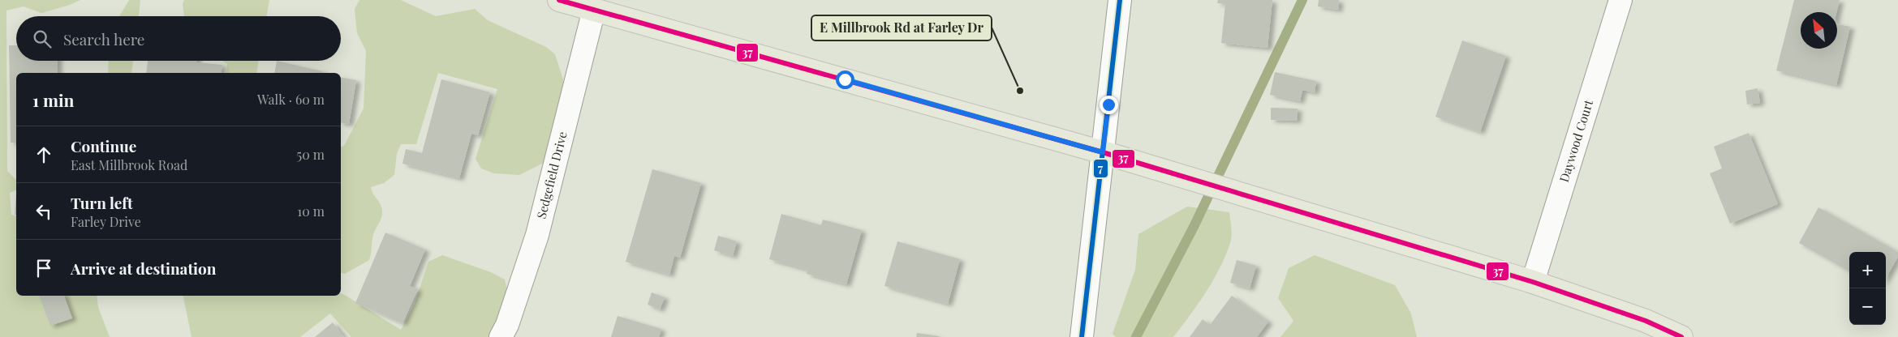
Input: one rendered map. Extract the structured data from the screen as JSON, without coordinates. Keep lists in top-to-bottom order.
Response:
{
  "streets": {
    "street": ["Daywood Court", "Sedgefield Drive"]
  },
  "places": ["E Millbrook Rd at Farley Dr"],
  "lines": ["transit line 37", "transit line 7"],
  "north": "top left",
  "page": {
    "search": "Search here",
    "heading": ["1 min", "Walk · 60 m"],
    "list": [
      ["Continue", "East Millbrook Road", "50 m"],
      ["Turn left", "Farley Drive", "10 m"],
      "Arrive at destination"
    ],
    "map_buttons": ["+", "−"]
  }
}
